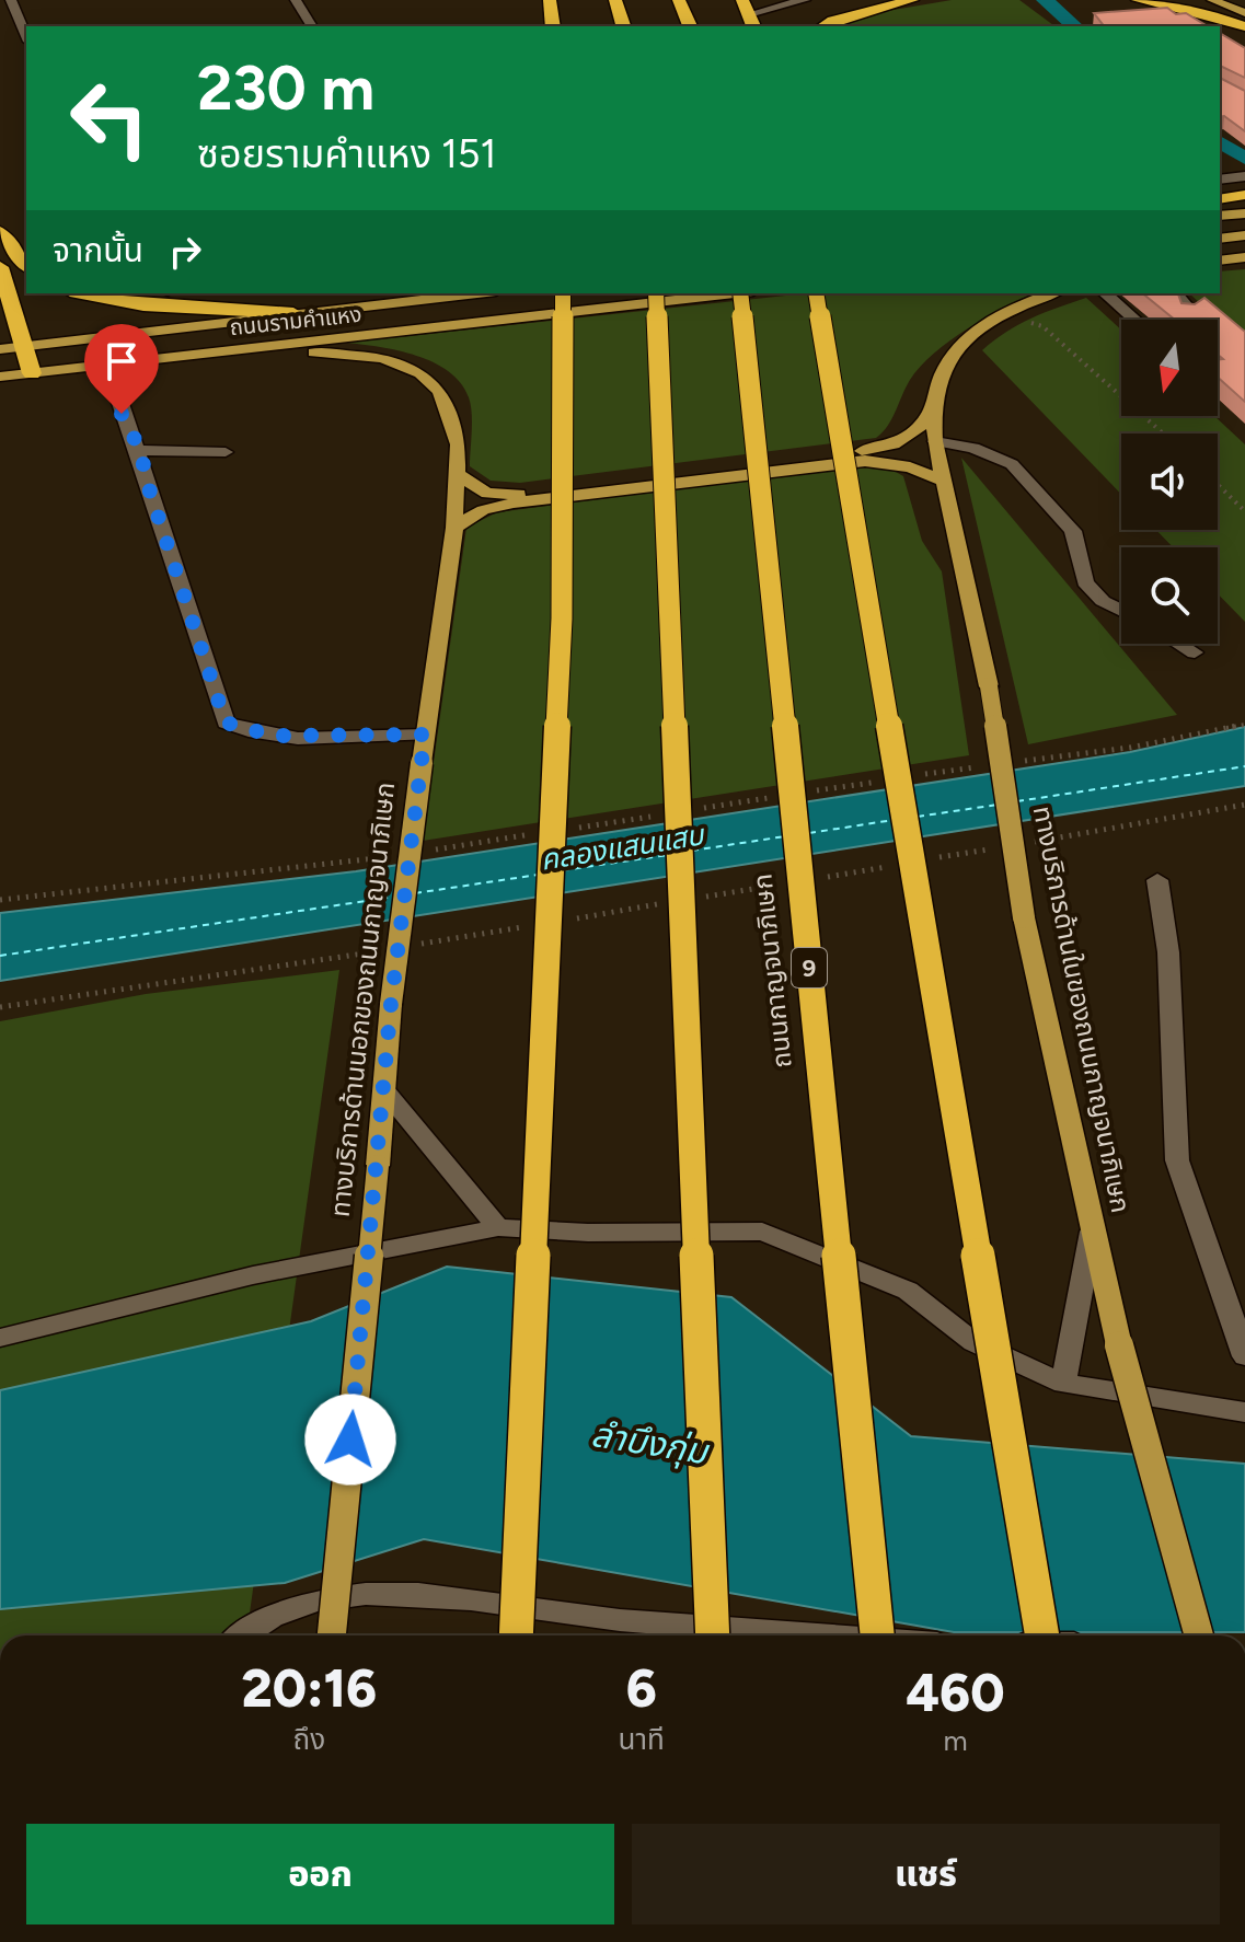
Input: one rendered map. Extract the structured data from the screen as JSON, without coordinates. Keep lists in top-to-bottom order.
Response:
{
  "streets": {
    "highway": ["9", "ถนนกาญจนาภิเษก"],
    "main road": ["ถนนรามคำแหง", "ทางบริการด้านนอกของถนนกาญจนาภิเษก", "ทางบริการด้านในของถนนกาญจนาภิเษก"]
  },
  "crossings": [
    ["ถนนรามคำแหง", "ทางบริการด้านนอกของถนนกาญจนาภิเษก"]
  ],
  "water": ["คลองแสนแสบ", "ลำบึงกุ่ม"],
  "north": "bottom",
  "page": {
    "turn": ["230 m", "ซอยรามคำแหง 151"],
    "then": "จากนั้น",
    "eta": [
      "20:16",
      "ถึง",
      "6",
      "นาที",
      "460",
      "m"
    ],
    "buttons": ["ออก", "แชร์"]
  }
}
